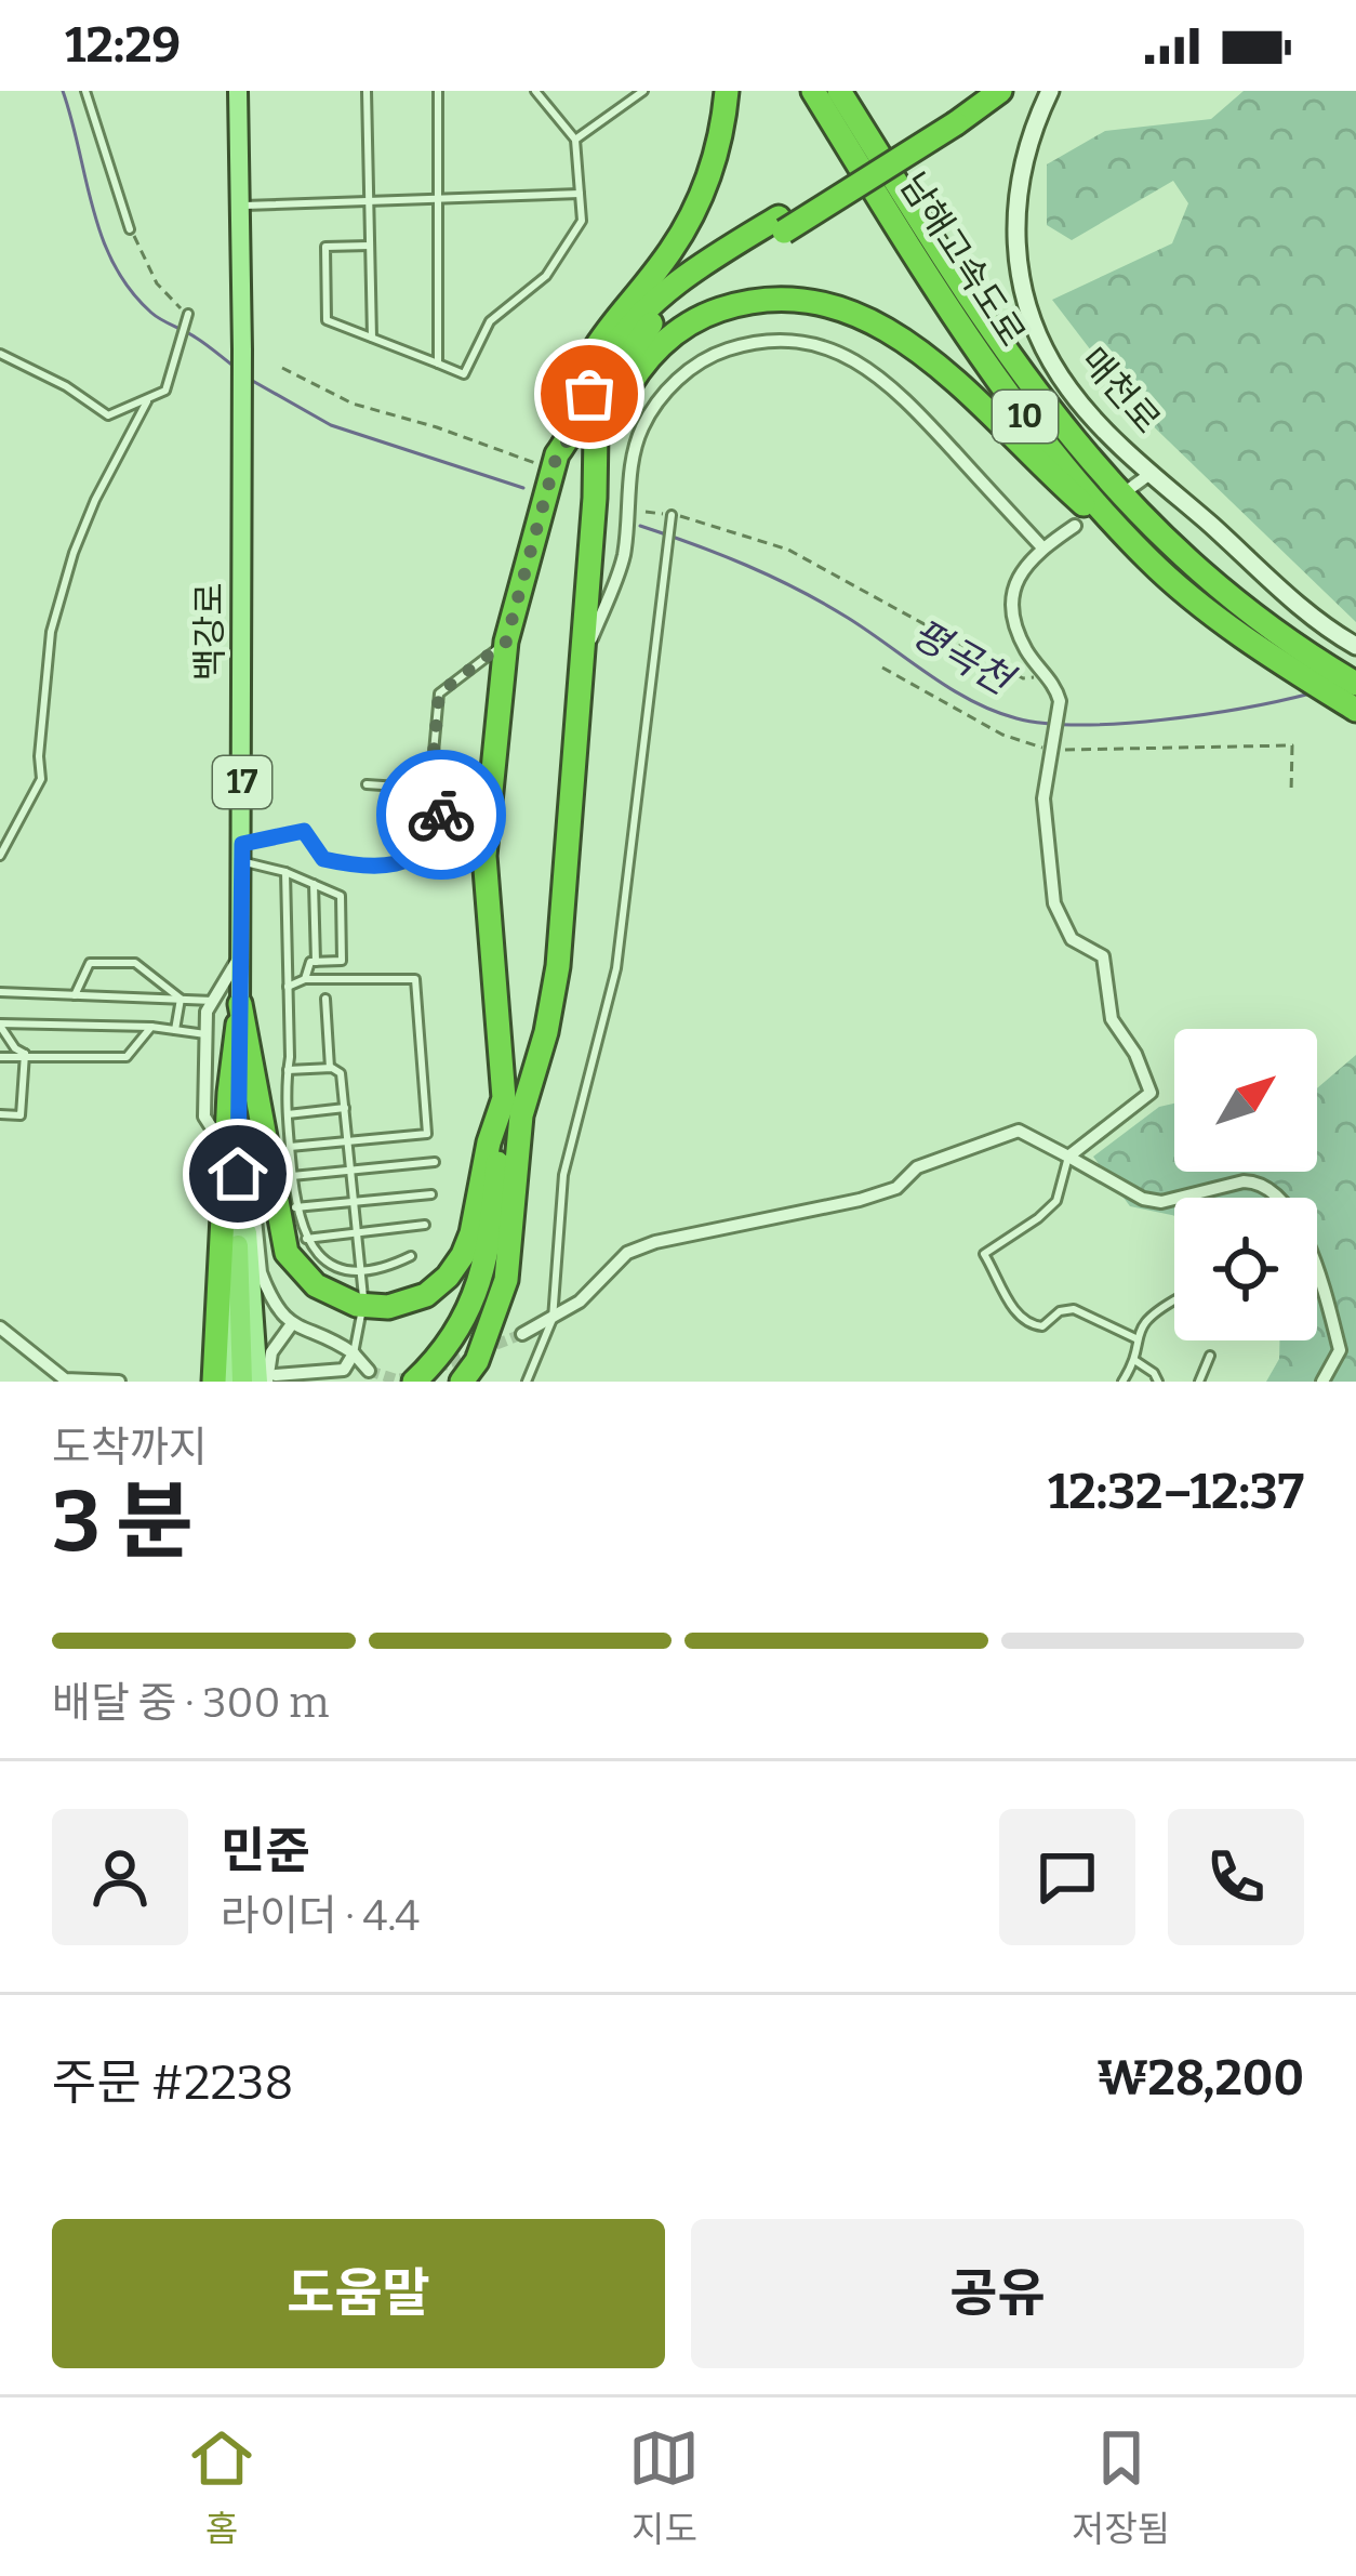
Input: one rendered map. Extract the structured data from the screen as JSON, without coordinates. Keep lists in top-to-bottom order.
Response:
{
  "streets": {
    "highway": ["남해고속도로", "10", "17"],
    "main road": ["매천로", "백강로"]
  },
  "crossings": [
    ["백강로", "17"]
  ],
  "water": ["평곡천"],
  "north": "top right",
  "page": {
    "status": "12:29",
    "heading": ["3 분", "도착까지", "12:32–12:37"],
    "panel": [
      "민준",
      "라이더 · 4.4",
      "주문 #2238",
      "₩28,200"
    ],
    "bar": "배달 중 · 300 m",
    "buttons": ["도움말", "공유"],
    "tabs": ["홈", "지도", "저장됨"]
  }
}
